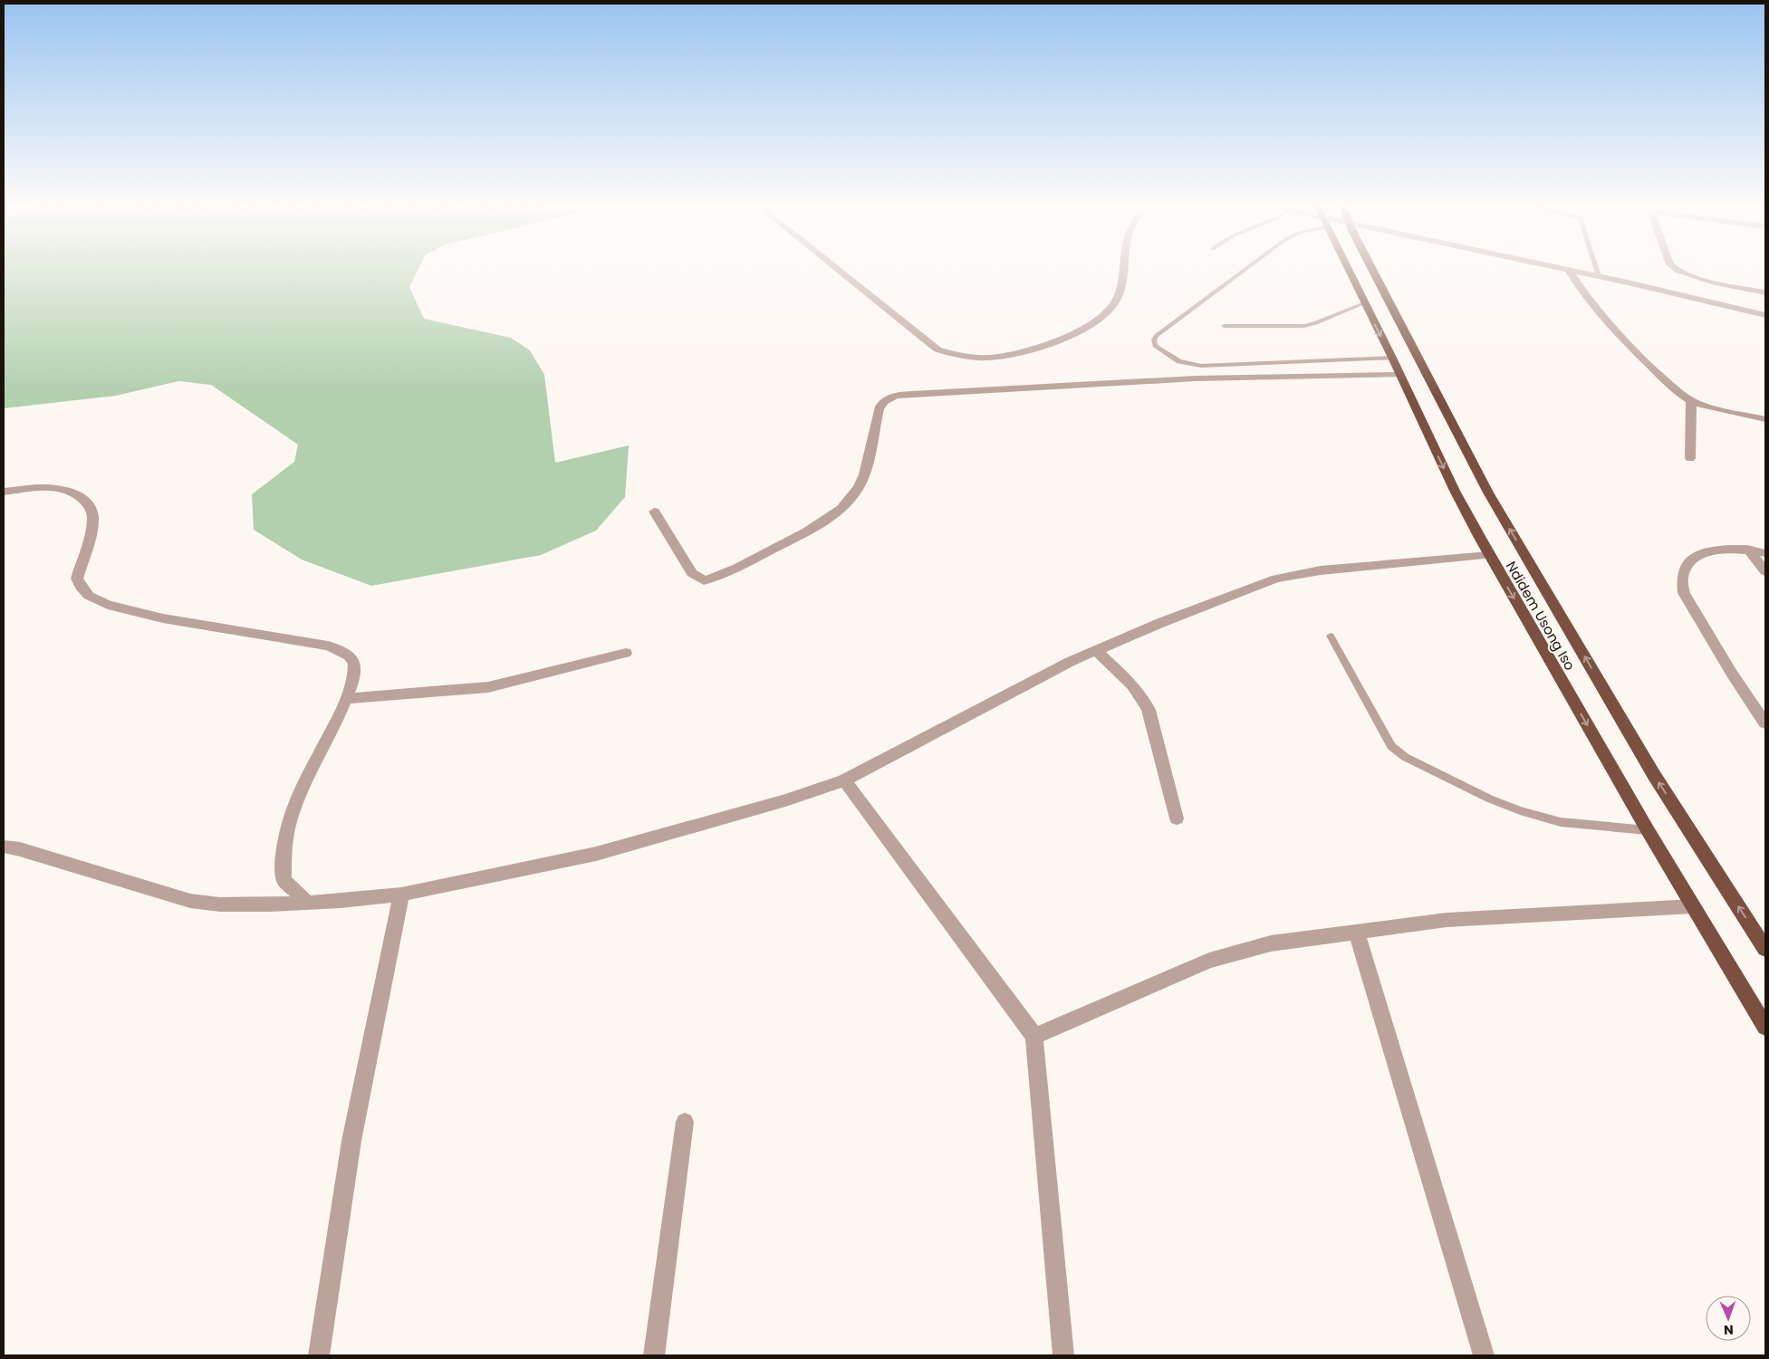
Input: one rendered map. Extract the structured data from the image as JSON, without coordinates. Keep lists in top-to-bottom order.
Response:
{
  "streets": {
    "highway": ["Ndidem Usong Iso"]
  },
  "north": "bottom"
}
